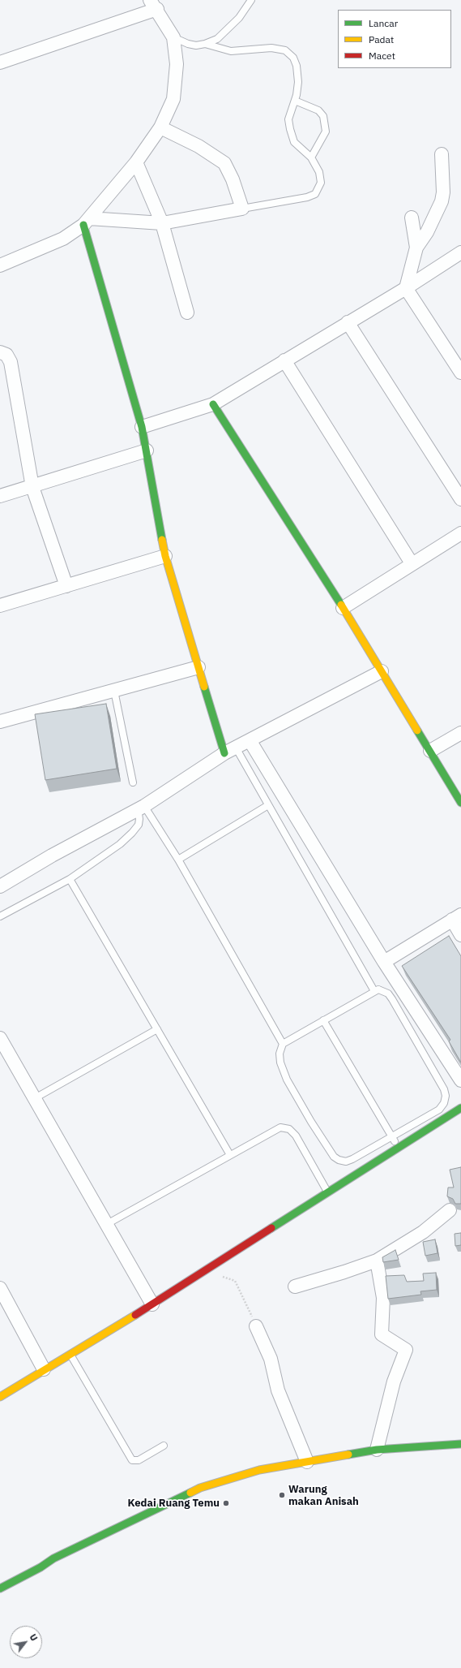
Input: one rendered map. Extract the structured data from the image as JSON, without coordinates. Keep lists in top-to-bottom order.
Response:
{
  "places": ["Warung makan Anisah", "Kedai Ruang Temu"],
  "legend": ["Lancar", "Padat", "Macet"],
  "north": "top right"
}
